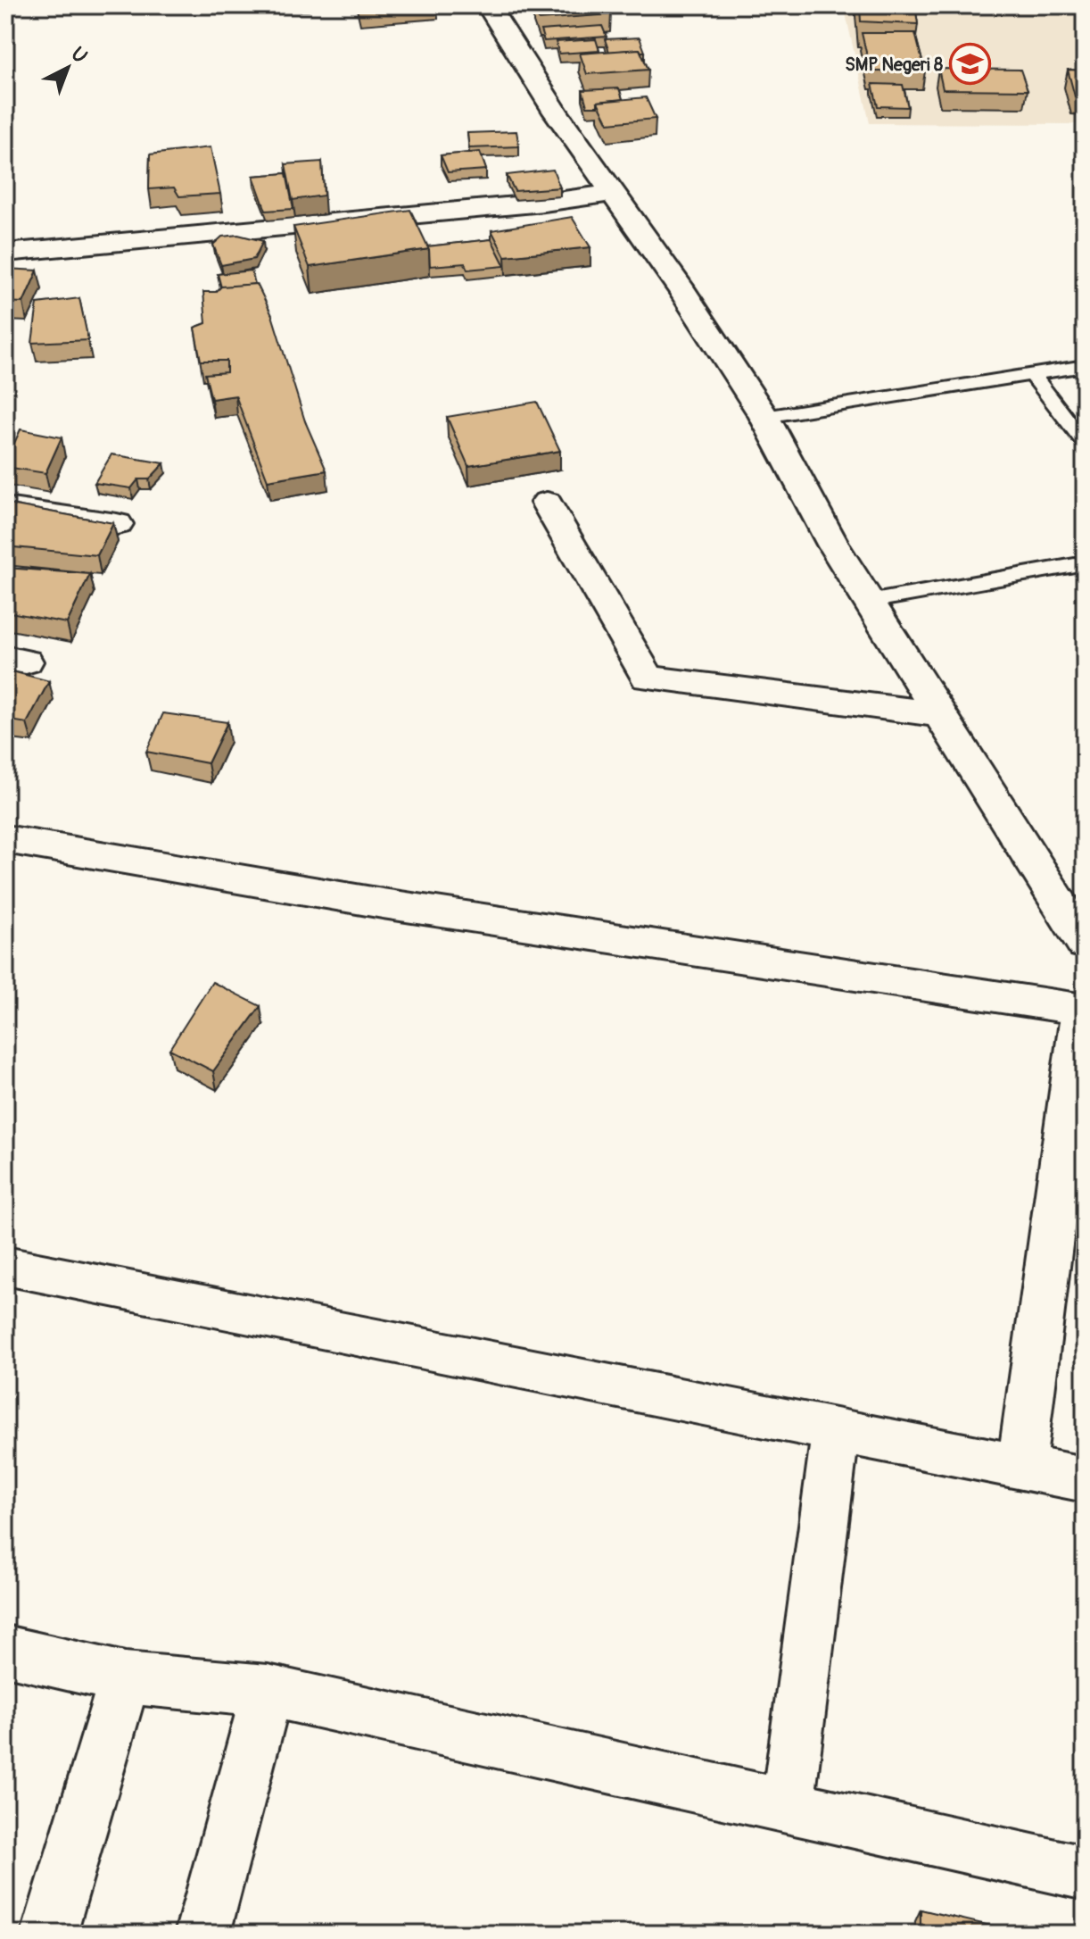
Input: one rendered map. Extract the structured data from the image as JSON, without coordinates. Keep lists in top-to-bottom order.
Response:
{
  "places": {
    "school or university": ["SMP Negeri 8"]
  },
  "north": "top right"
}
